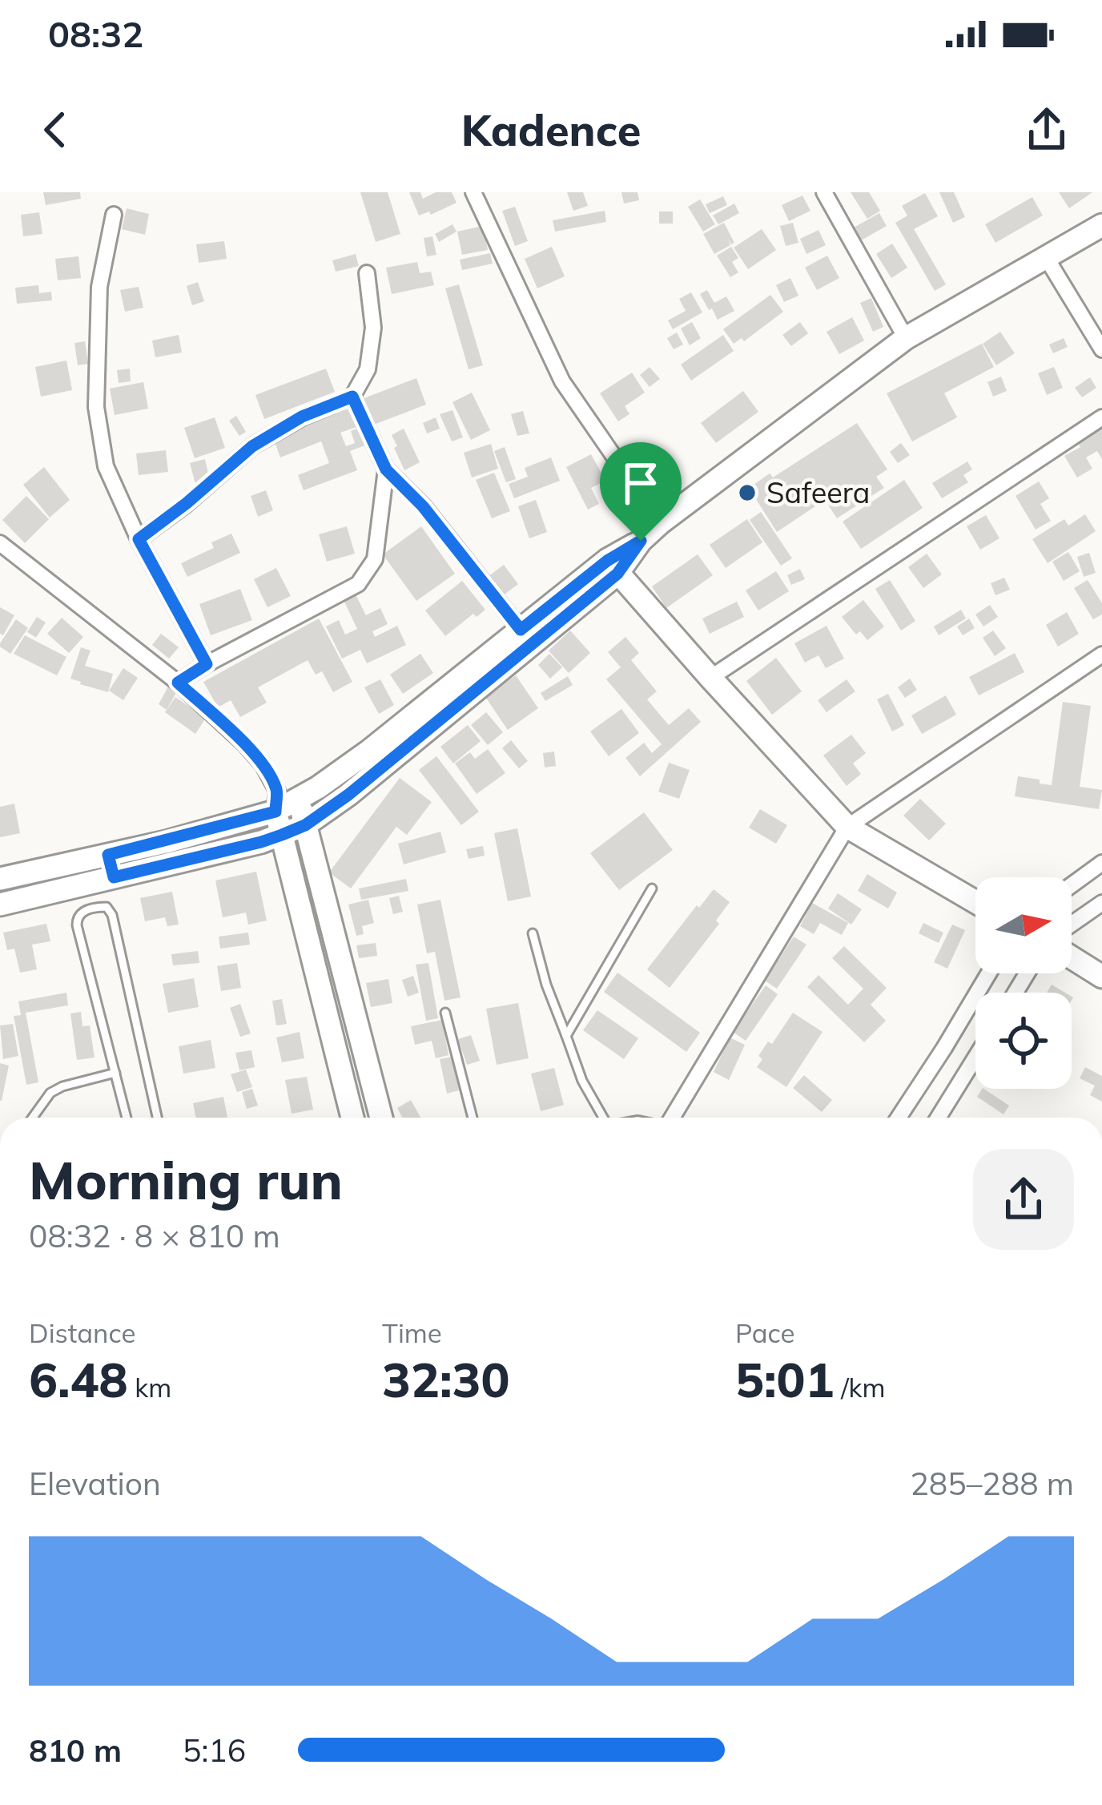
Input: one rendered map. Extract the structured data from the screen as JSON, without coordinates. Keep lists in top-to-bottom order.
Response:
{
  "places": ["Safeera"],
  "north": "right",
  "page": {
    "status": "08:32",
    "header": "Kadence",
    "heading": ["Morning run", "08:32 · 8 × 810 m"],
    "stats": [
      ["Distance", "6.48 km"],
      ["Time", "32:30"],
      ["Pace", "5:01 /km"]
    ],
    "chart": ["Elevation", "285–288 m"],
    "list": [
      {
        "name": "810 m",
        "note": "5:16"
      }
    ]
  }
}
